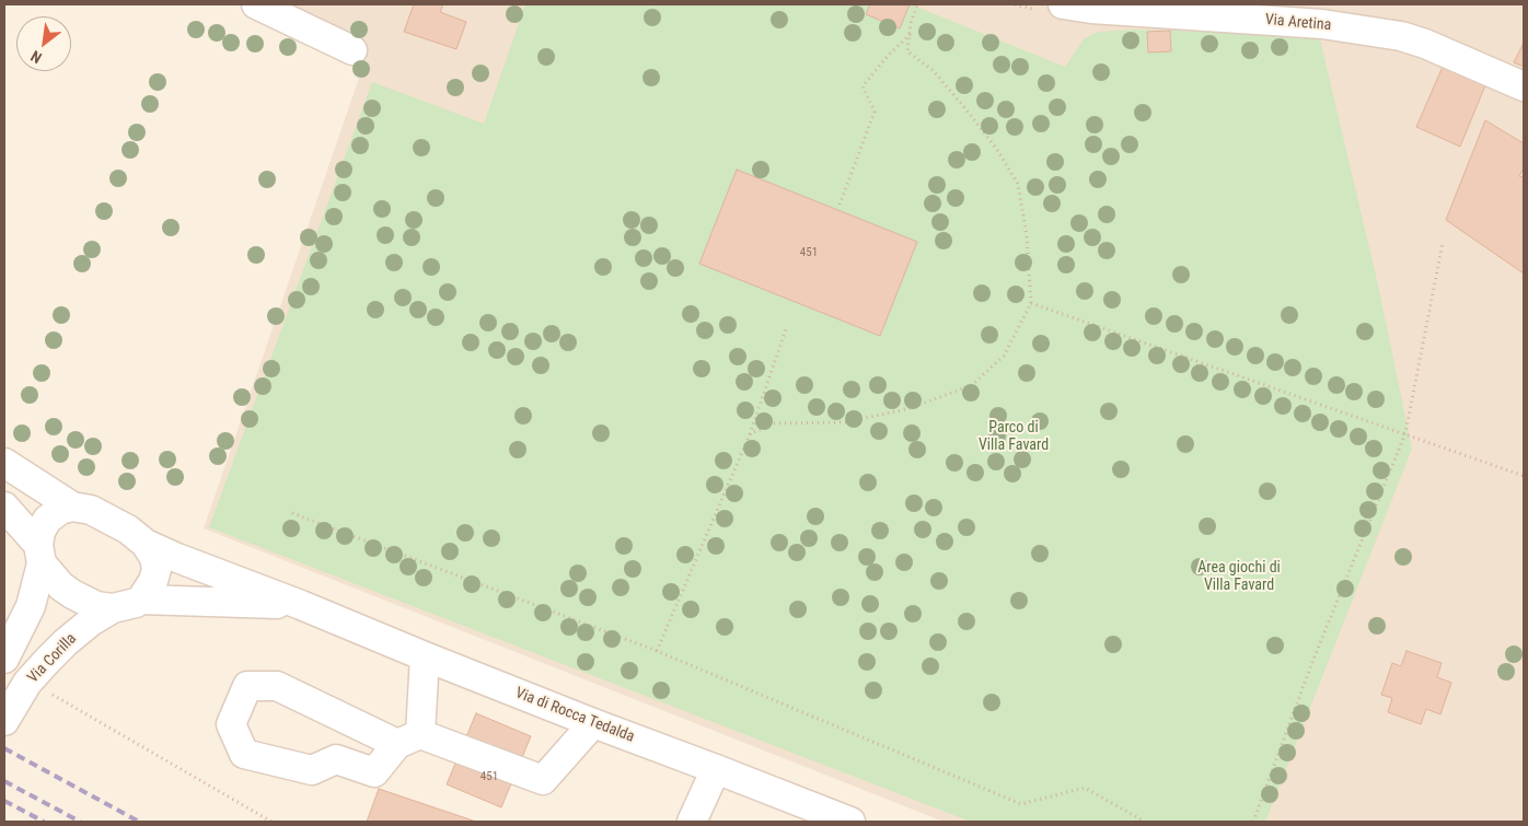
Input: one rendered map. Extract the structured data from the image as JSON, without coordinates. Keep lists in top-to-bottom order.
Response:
{
  "streets": {
    "street": ["Via Aretina", "Via Corilla", "Via di Rocca Tedalda"]
  },
  "crossings": [
    ["Via Corilla", "Via di Rocca Tedalda"]
  ],
  "parks": ["Parco di Villa Favard", "Area giochi di Villa Favard"],
  "house_numbers": ["451", "451"],
  "north": "bottom left"
}
